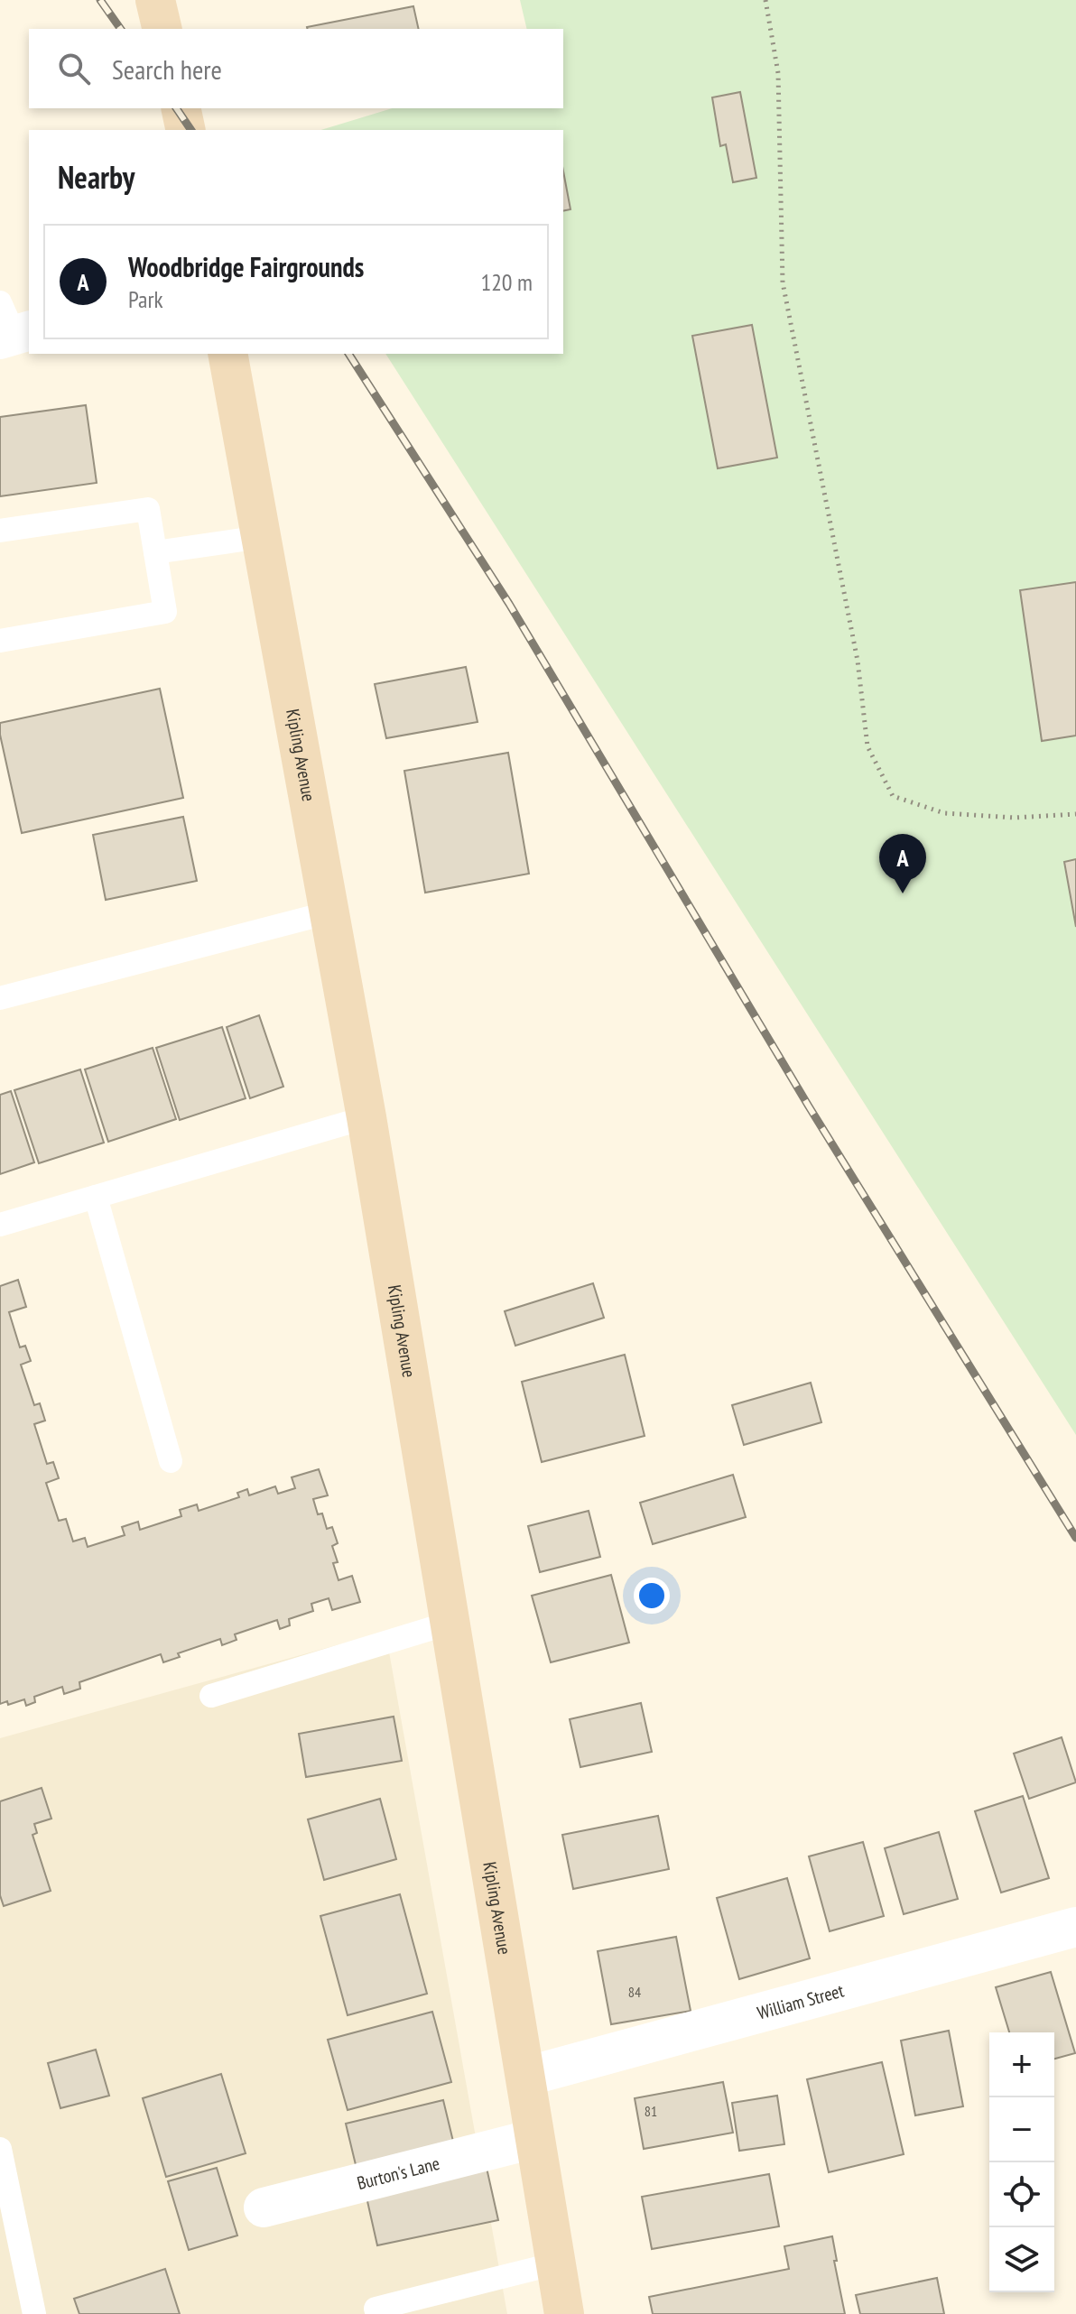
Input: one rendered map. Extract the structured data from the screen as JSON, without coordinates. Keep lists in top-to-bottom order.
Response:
{
  "streets": {
    "street": ["Kipling Avenue", "William Street", "Burton's Lane"]
  },
  "crossings": [
    ["Kipling Avenue", "William Street"],
    ["Kipling Avenue", "Burton's Lane"]
  ],
  "house_numbers": ["84", "81"],
  "page": {
    "search": "Search here",
    "heading": "Nearby",
    "list": [
      {
        "mark": "A",
        "name": "Woodbridge Fairgrounds",
        "note": "Park",
        "value": "120 m"
      }
    ],
    "pins": "A",
    "map_buttons": ["+", "−"]
  }
}
